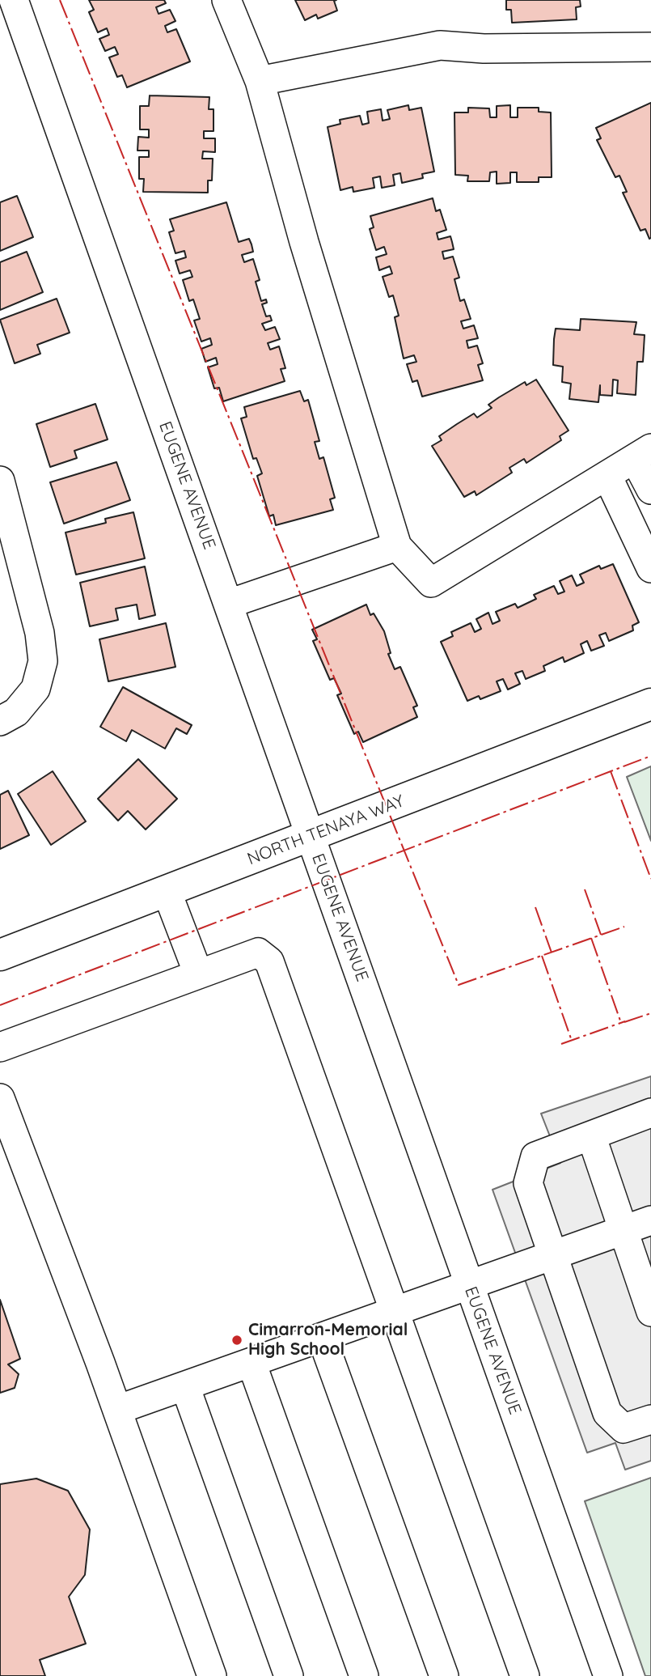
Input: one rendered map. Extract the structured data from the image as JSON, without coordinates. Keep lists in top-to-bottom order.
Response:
{
  "streets": {
    "main road": ["NORTH TENAYA WAY"],
    "street": ["EUGENE AVENUE"]
  },
  "crossings": [
    ["EUGENE AVENUE", "NORTH TENAYA WAY"]
  ],
  "places": ["Cimarron-Memorial High School"]
}
